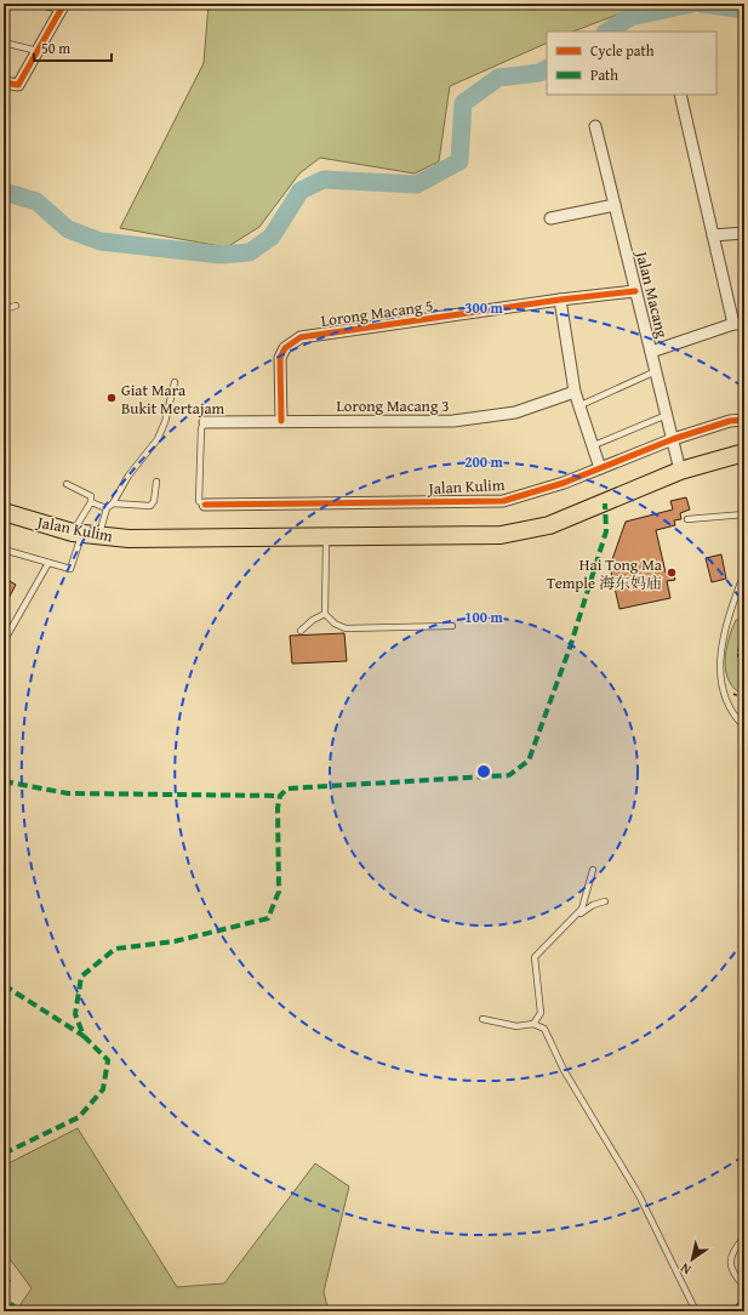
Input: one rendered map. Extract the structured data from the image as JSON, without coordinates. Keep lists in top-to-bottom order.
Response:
{
  "streets": {
    "main road": ["Jalan Kulim"],
    "street": ["Jalan Macang", "Lorong Macang 5", "Lorong Macang 3"]
  },
  "crossings": [
    ["Jalan Macang", "Lorong Macang 5"],
    ["Jalan Macang", "Jalan Kulim"],
    ["Lorong Macang 5", "Lorong Macang 3"]
  ],
  "places": ["Giat Mara Bukit Mertajam", "Hai Tong Ma Temple 海东妈庙"],
  "legend": ["Cycle path", "Path"],
  "scale_bar": "50 m",
  "north": "bottom left",
  "rings": ["300 m", "200 m", "100 m"]
}
